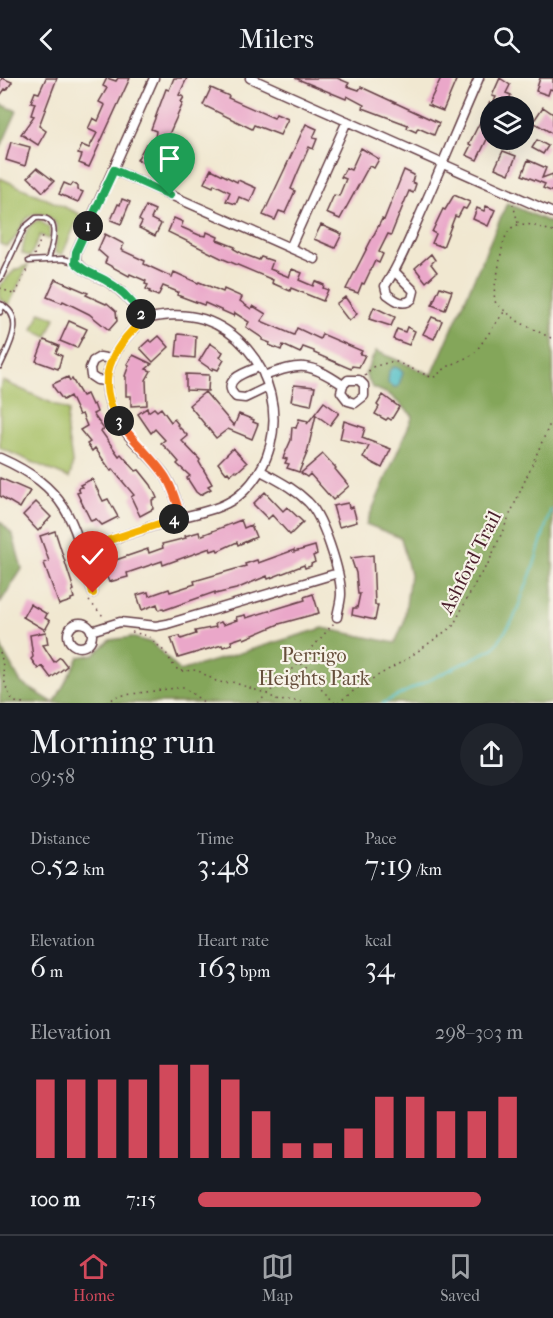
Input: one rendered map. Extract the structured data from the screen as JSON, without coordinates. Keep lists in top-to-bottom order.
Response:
{
  "streets": {
    "path": ["Ashford Trail"]
  },
  "parks": ["Perrigo Heights Park"],
  "page": {
    "header": "Milers",
    "pins": [
      "1",
      "2",
      "3",
      "4"
    ],
    "heading": ["Morning run", "09:58"],
    "stats": [
      ["Distance", "0.52 km"],
      ["Time", "3:48"],
      ["Pace", "7:19 /km"],
      ["Elevation", "6 m"],
      ["Heart rate", "163 bpm"],
      ["kcal", "34"]
    ],
    "chart": ["Elevation", "298–303 m"],
    "list": [
      {
        "name": "100 m",
        "note": "7:15"
      }
    ],
    "tabs": ["Home", "Map", "Saved"]
  }
}
